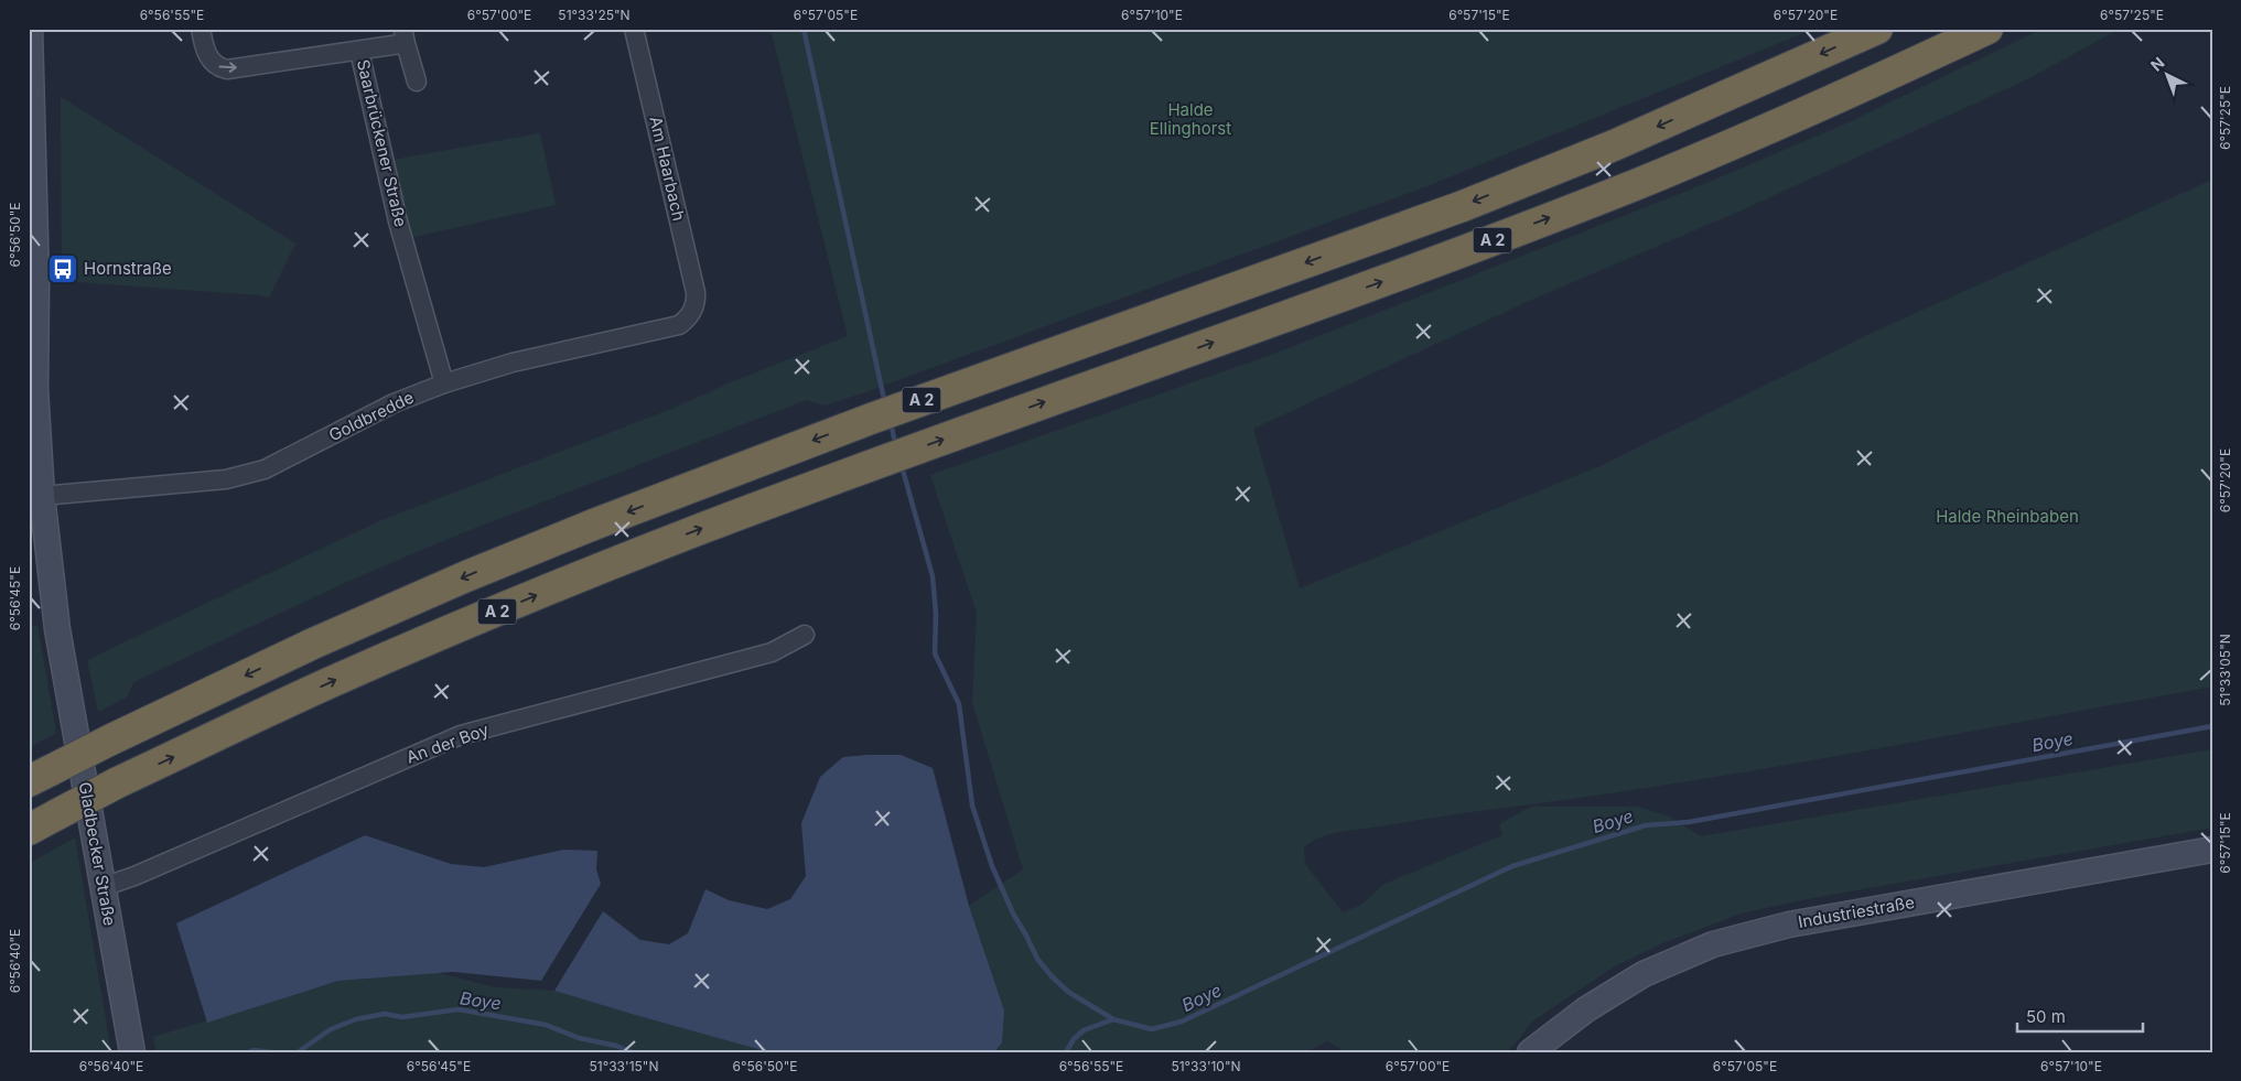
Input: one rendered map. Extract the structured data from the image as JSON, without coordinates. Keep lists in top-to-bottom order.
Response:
{
  "streets": {
    "highway": ["A 2"],
    "main road": ["Gladbecker Straße", "Industriestraße"],
    "street": [
      "Saarbrückener Straße",
      "Am Haarbach",
      "Goldbredde",
      "An der Boy"
    ]
  },
  "crossings": [
    ["Saarbrückener Straße", "Goldbredde"],
    ["Am Haarbach", "Goldbredde"],
    ["Goldbredde", "Gladbecker Straße"],
    ["An der Boy", "Gladbecker Straße"]
  ],
  "water": ["Boye"],
  "parks": ["Halde Ellinghorst", "Halde Rheinbaben"],
  "places": {
    "bus stop": ["Hornstraße"]
  },
  "scale_bar": "50 m",
  "north": "top left",
  "coordinates": [
    "6°56'55\"E",
    "6°57'00\"E",
    "51°33'25\"N",
    "6°57'05\"E",
    "6°57'10\"E",
    "6°57'15\"E",
    "6°57'20\"E",
    "6°57'25\"E",
    "6°56'50\"E",
    "6°56'45\"E",
    "51°33'05\"N",
    "6°56'40\"E",
    "51°33'15\"N",
    "51°33'10\"N"
  ]
}
